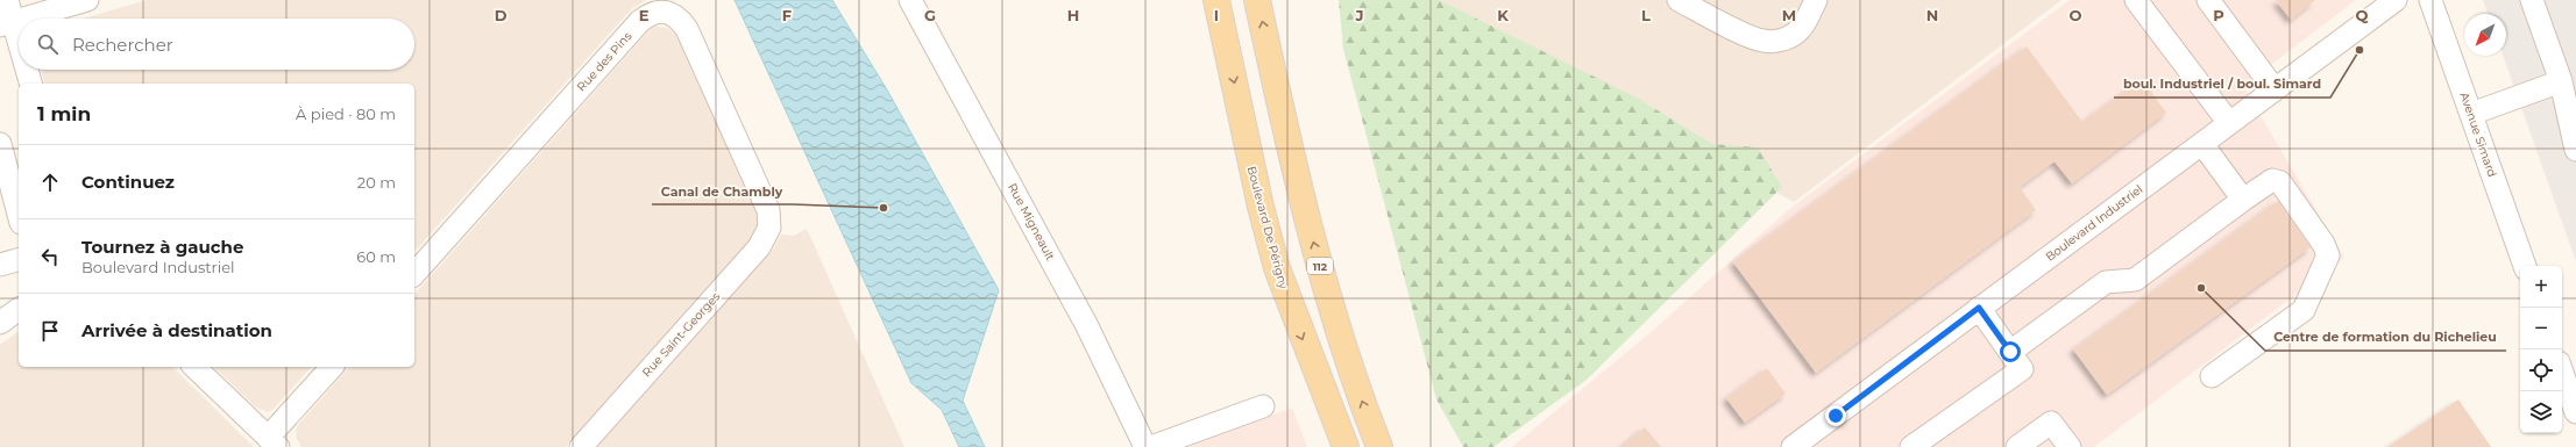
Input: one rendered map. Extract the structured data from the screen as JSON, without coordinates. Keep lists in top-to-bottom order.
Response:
{
  "streets": {
    "main road": ["Boulevard De Périgny", "112"],
    "street": [
      "Rue des Pins",
      "Avenue Simard",
      "Rue Migneault",
      "Boulevard Industriel",
      "Rue Saint-Georges"
    ]
  },
  "crossings": [
    ["Rue des Pins", "Rue Saint-Georges"]
  ],
  "places": ["boul. Industriel / boul. Simard", "Canal de Chambly", "Centre de formation du Richelieu"],
  "north": "bottom left",
  "page": {
    "search": "Rechercher",
    "heading": ["1 min", "À pied · 80 m"],
    "list": [
      ["Continuez", "20 m"],
      ["Tournez à gauche", "Boulevard Industriel", "60 m"],
      "Arrivée à destination"
    ],
    "map_buttons": ["+", "−"]
  },
  "grid": {
    "columns": [
      "D",
      "E",
      "F",
      "G",
      "H",
      "I",
      "J",
      "K",
      "L",
      "M",
      "N",
      "O",
      "P",
      "Q"
    ]
  }
}
